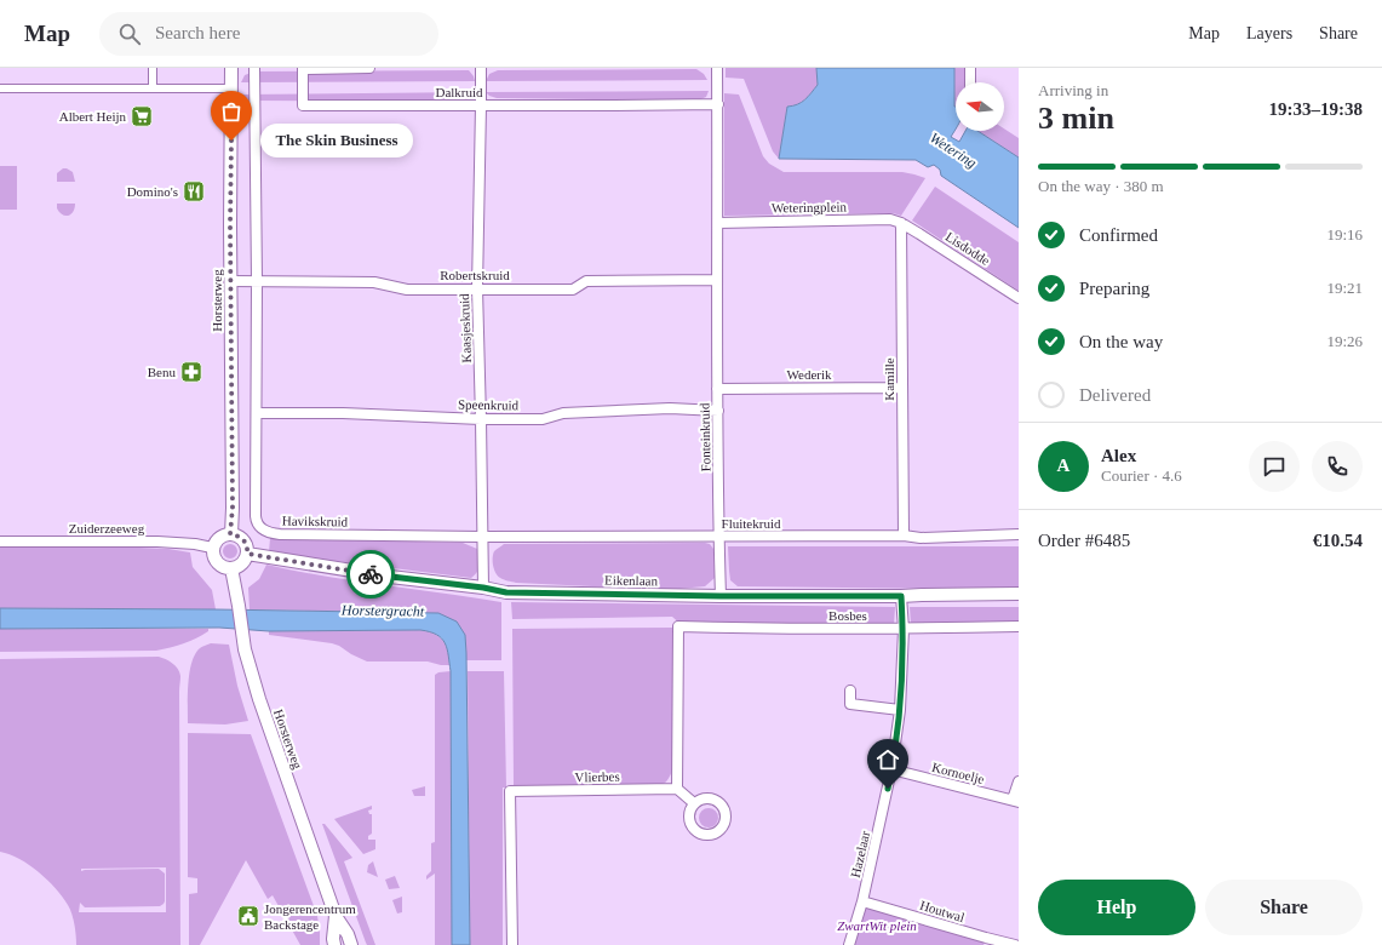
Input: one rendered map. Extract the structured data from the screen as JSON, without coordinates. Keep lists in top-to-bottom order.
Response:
{
  "streets": {
    "street": [
      "Dalkruid",
      "Weteringplein",
      "Lisdodde",
      "Robertskruid",
      "Horsterweg",
      "Kaasjeskruid",
      "Wederik",
      "Kamille",
      "Speenkruid",
      "Fonteinkruid",
      "Havikskruid",
      "Fluitekruid",
      "Zuiderzeeweg",
      "Eikenlaan",
      "Bosbes",
      "Kornoelje",
      "Vlierbes",
      "Hazelaar",
      "Houtwal"
    ]
  },
  "crossings": [
    ["Dalkruid", "Kaasjeskruid"],
    ["Weteringplein", "Lisdodde"],
    ["Weteringplein", "Kamille"],
    ["Lisdodde", "Kamille"],
    ["Robertskruid", "Horsterweg"],
    ["Robertskruid", "Kaasjeskruid"],
    ["Robertskruid", "Fonteinkruid"],
    ["Robertskruid", "Havikskruid"],
    ["Horsterweg", "Zuiderzeeweg"],
    ["Horsterweg", "Eikenlaan"],
    ["Kaasjeskruid", "Speenkruid"],
    ["Kaasjeskruid", "Havikskruid"],
    ["Kaasjeskruid", "Fluitekruid"],
    ["Kaasjeskruid", "Eikenlaan"],
    ["Wederik", "Kamille"],
    ["Wederik", "Fonteinkruid"],
    ["Kamille", "Fluitekruid"],
    ["Speenkruid", "Fonteinkruid"],
    ["Speenkruid", "Havikskruid"],
    ["Fonteinkruid", "Fluitekruid"],
    ["Fonteinkruid", "Eikenlaan"],
    ["Havikskruid", "Fluitekruid"],
    ["Zuiderzeeweg", "Eikenlaan"],
    ["Eikenlaan", "Hazelaar"],
    ["Bosbes", "Vlierbes"],
    ["Bosbes", "Hazelaar"],
    ["Kornoelje", "Hazelaar"],
    ["Hazelaar", "Houtwal"]
  ],
  "water": ["Wetering", "Horstergracht"],
  "parks": ["ZwartWit plein"],
  "places": {
    "supermarket": ["Albert Heijn"],
    "other": ["The Skin Business"],
    "restaurant": ["Domino's"],
    "pharmacy": ["Benu"],
    "public building": ["Jongerencentrum Backstage"]
  },
  "north": "left",
  "page": {
    "header": "Map",
    "search": "Search here",
    "nav": ["Map", "Layers", "Share"],
    "heading": ["3 min", "Arriving in", "19:33–19:38"],
    "panel": [
      "Alex",
      "Courier · 4.6",
      "Order #6485",
      "€10.54"
    ],
    "bubble": "The Skin Business",
    "bar": "On the way · 380 m",
    "list": [
      ["Confirmed", "19:16"],
      ["Preparing", "19:21"],
      ["On the way", "19:26"],
      "Delivered"
    ],
    "round": "A",
    "buttons": ["Help", "Share"]
  }
}
